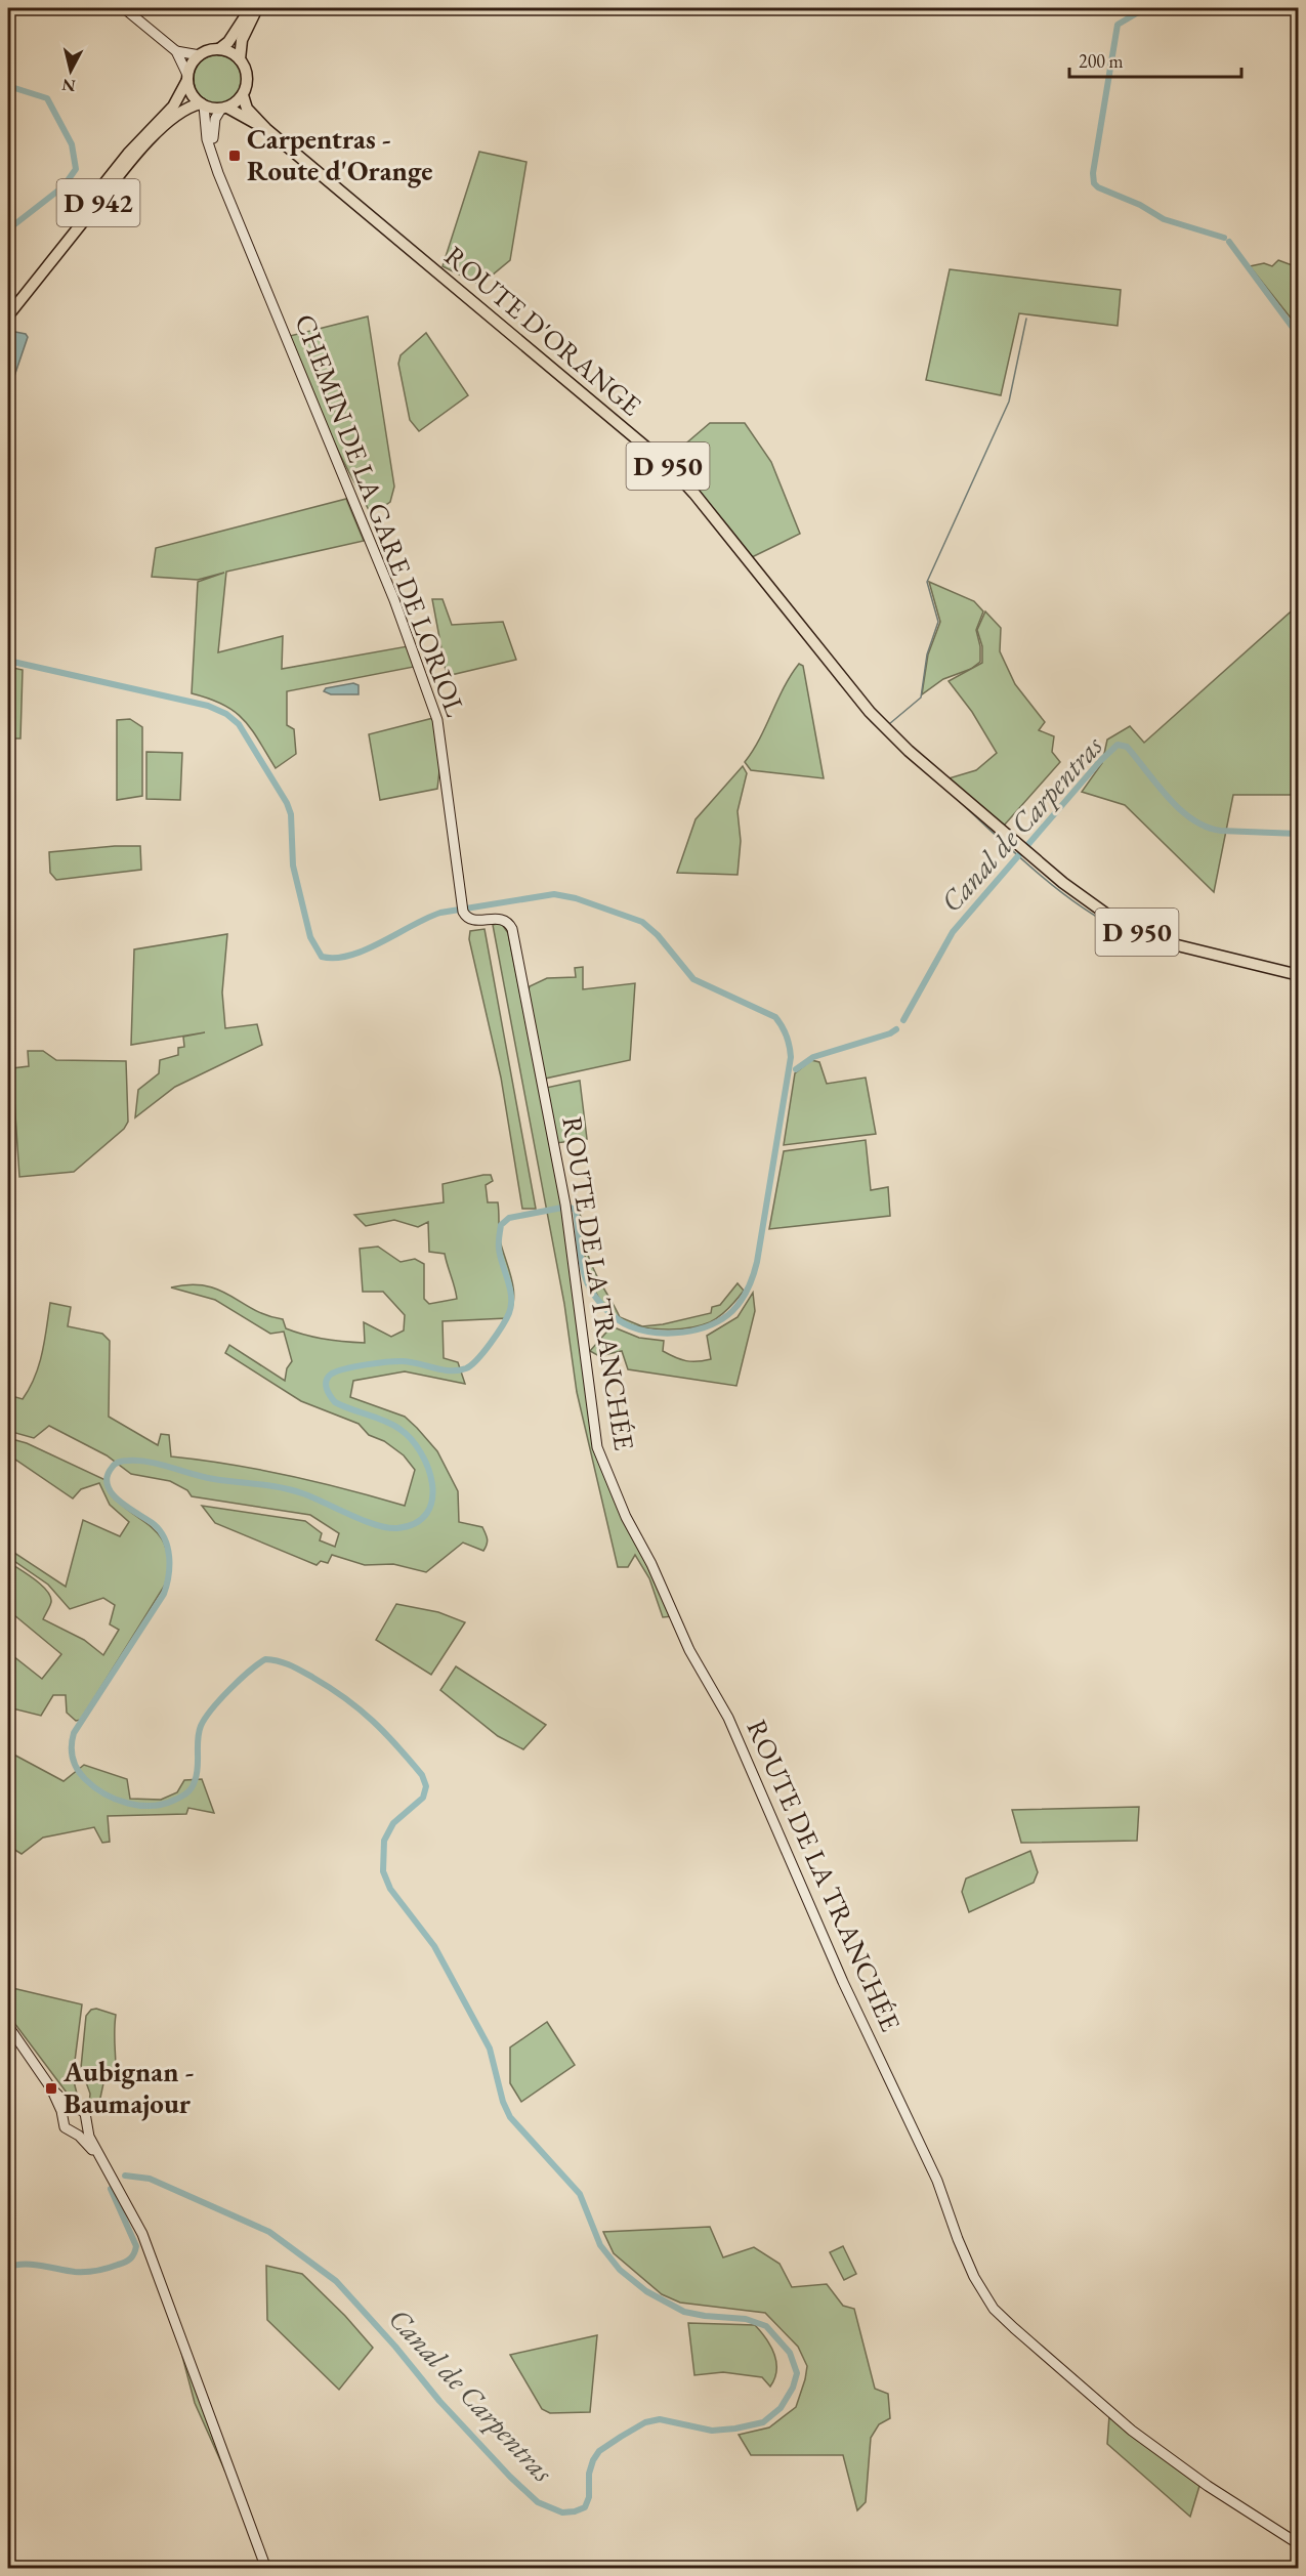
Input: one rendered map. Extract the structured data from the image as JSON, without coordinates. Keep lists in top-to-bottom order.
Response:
{
  "streets": {
    "main road": ["D 942", "ROUTE D'ORANGE", "D 950"],
    "street": ["CHEMIN DE LA GARE DE LORIOL", "ROUTE DE LA TRANCHÉE"]
  },
  "crossings": [
    ["D 942", "ROUTE D'ORANGE"],
    ["D 942", "D 950"],
    ["D 942", "CHEMIN DE LA GARE DE LORIOL"],
    ["ROUTE D'ORANGE", "D 950"],
    ["ROUTE D'ORANGE", "CHEMIN DE LA GARE DE LORIOL"],
    ["D 950", "CHEMIN DE LA GARE DE LORIOL"],
    ["CHEMIN DE LA GARE DE LORIOL", "ROUTE DE LA TRANCHÉE"]
  ],
  "water": ["Canal de Carpentras"],
  "places": {
    "transit": ["Carpentras - Route d'Orange", "Aubignan - Baumajour"]
  },
  "scale_bar": "200 m",
  "north": "bottom"
}
